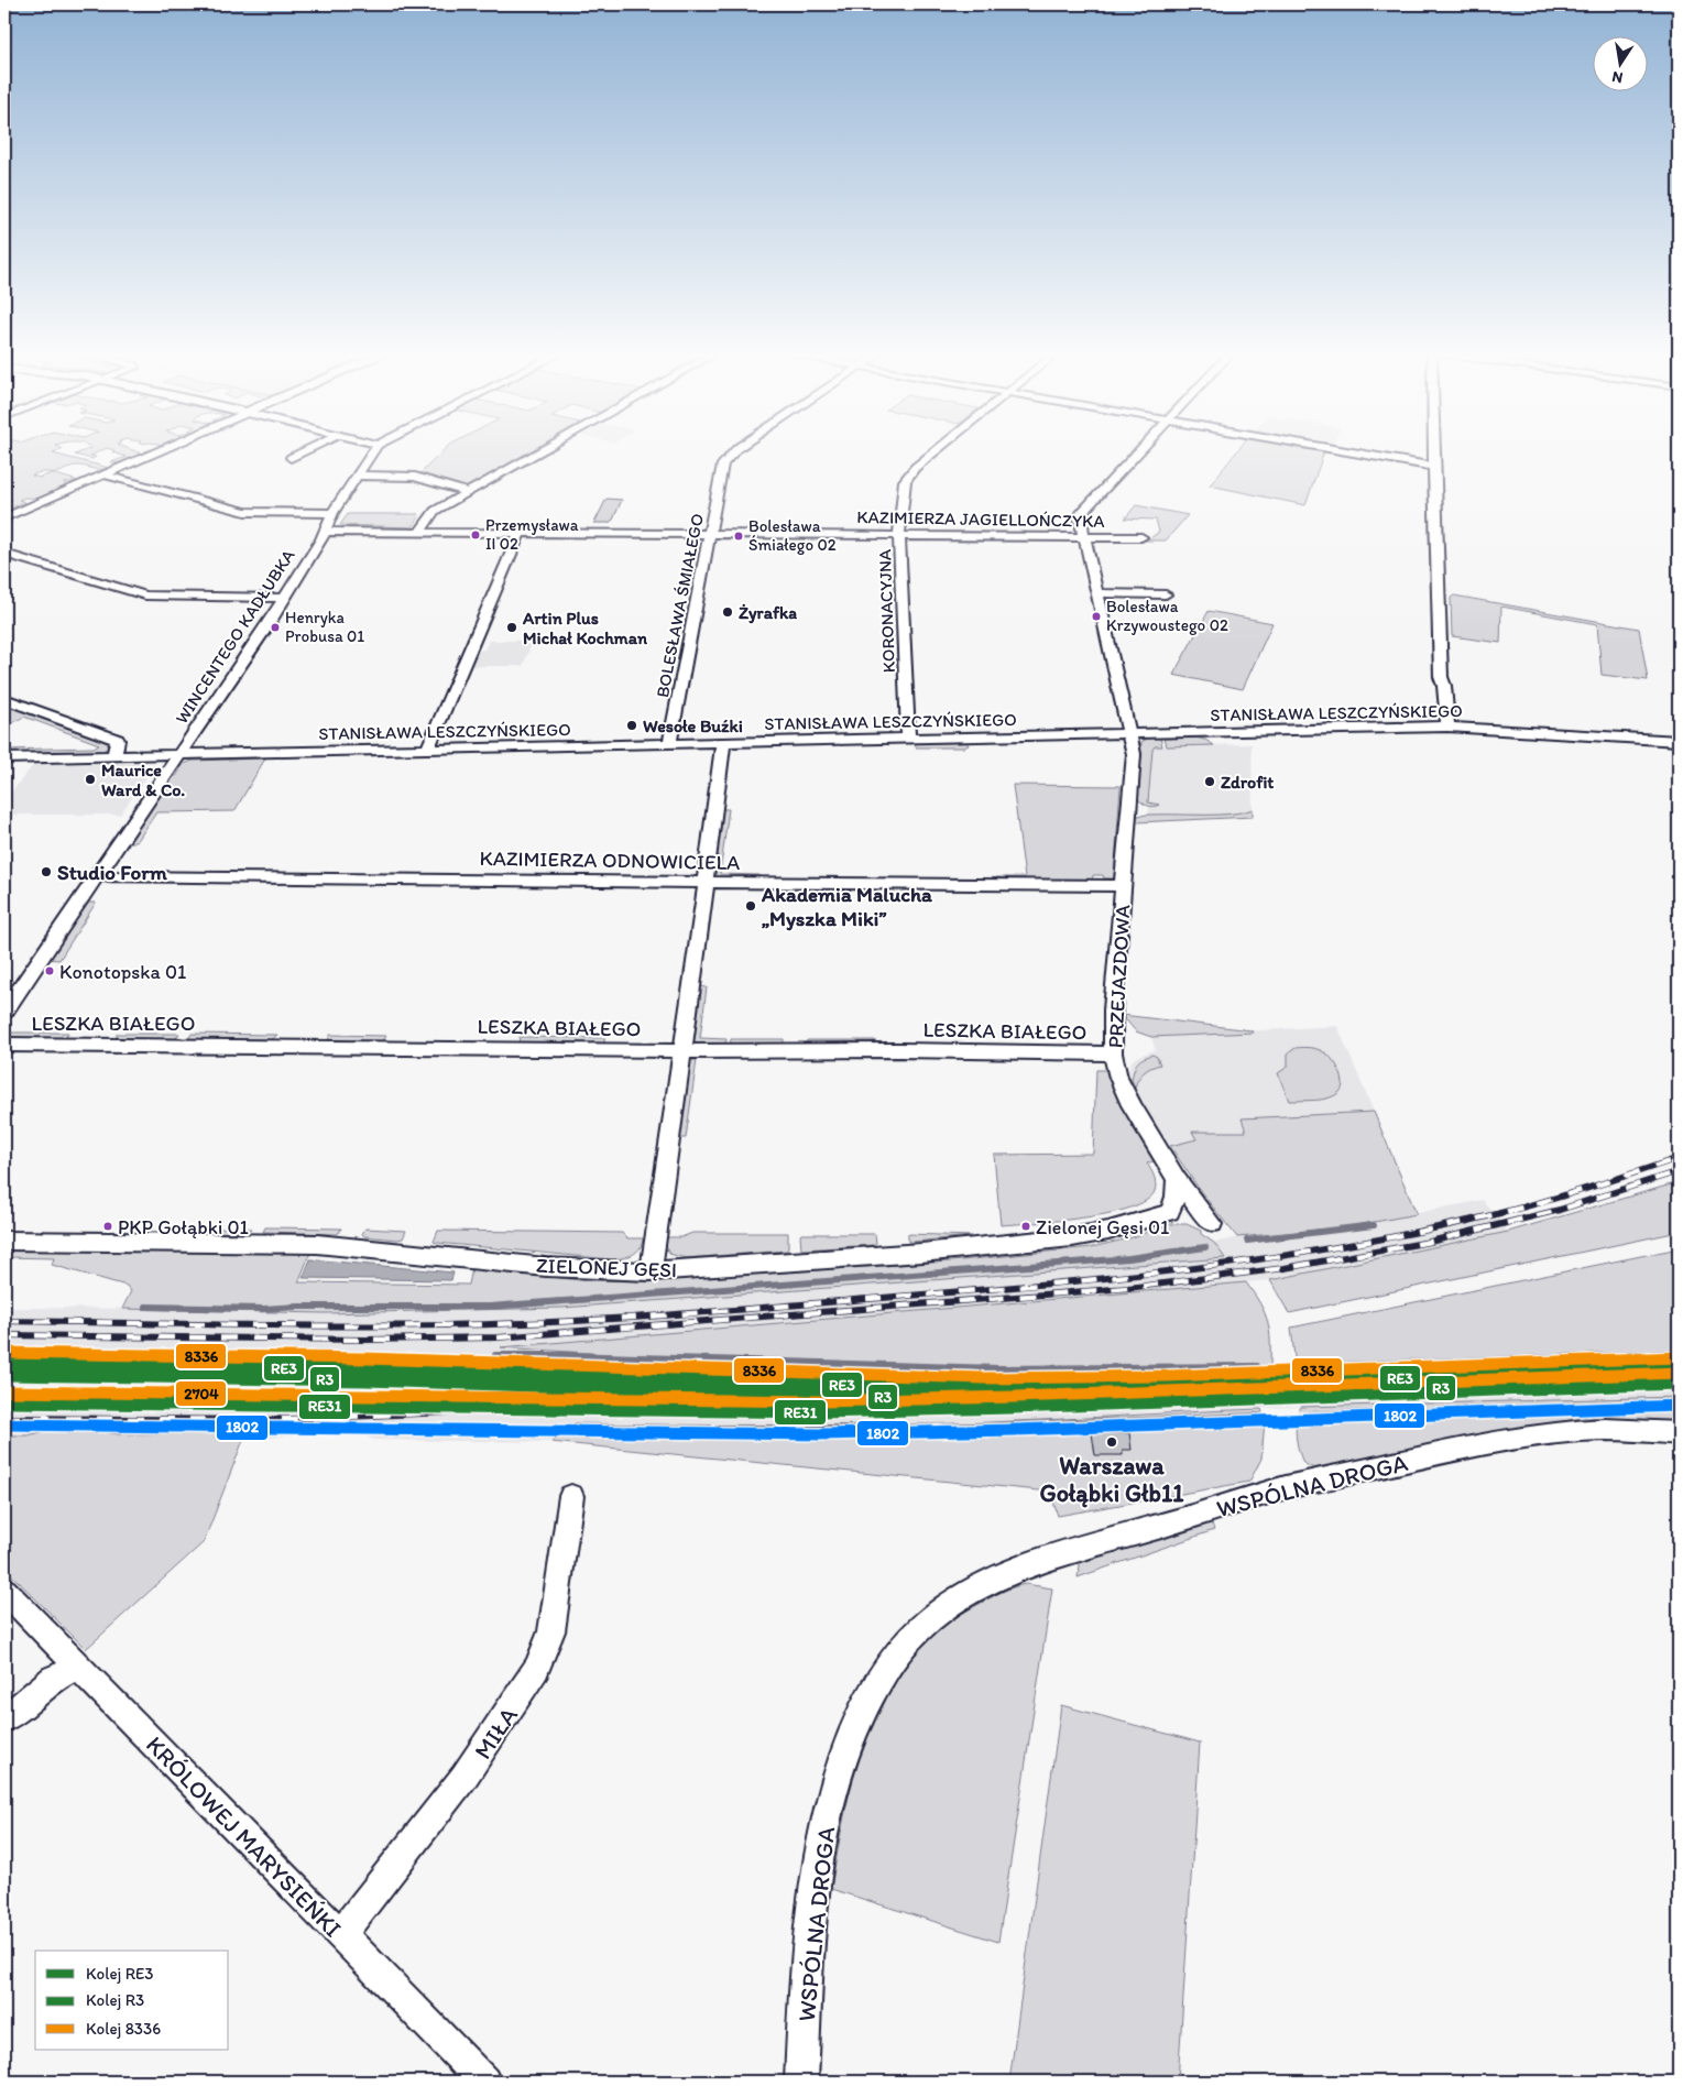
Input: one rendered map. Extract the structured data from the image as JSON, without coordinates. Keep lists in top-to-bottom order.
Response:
{
  "streets": {
    "street": [
      "KAZIMIERZA JAGIELLOŃCZYKA",
      "BOLESŁAWA ŚMIAŁEGO",
      "KORONACYJNA",
      "WINCENTEGO KADŁUBKA",
      "STANISŁAWA LESZCZYŃSKIEGO",
      "KAZIMIERZA ODNOWICIELA",
      "PRZEJAZDOWA",
      "LESZKA BIAŁEGO",
      "ZIELONEJ GĘSI",
      "WSPÓLNA DROGA",
      "MIŁA",
      "KRÓLOWEJ MARYSIEŃKI"
    ]
  },
  "crossings": [
    ["KAZIMIERZA JAGIELLOŃCZYKA", "BOLESŁAWA ŚMIAŁEGO"],
    ["KAZIMIERZA JAGIELLOŃCZYKA", "KORONACYJNA"],
    ["KAZIMIERZA JAGIELLOŃCZYKA", "WINCENTEGO KADŁUBKA"],
    ["BOLESŁAWA ŚMIAŁEGO", "STANISŁAWA LESZCZYŃSKIEGO"],
    ["KORONACYJNA", "STANISŁAWA LESZCZYŃSKIEGO"],
    ["WINCENTEGO KADŁUBKA", "STANISŁAWA LESZCZYŃSKIEGO"],
    ["WINCENTEGO KADŁUBKA", "KAZIMIERZA ODNOWICIELA"],
    ["STANISŁAWA LESZCZYŃSKIEGO", "PRZEJAZDOWA"],
    ["KAZIMIERZA ODNOWICIELA", "PRZEJAZDOWA"],
    ["PRZEJAZDOWA", "LESZKA BIAŁEGO"],
    ["PRZEJAZDOWA", "ZIELONEJ GĘSI"],
    ["MIŁA", "KRÓLOWEJ MARYSIEŃKI"]
  ],
  "places": [
    "Przemysława II 02",
    "Bolesława Śmiałego 02",
    "Żyrafka",
    "Bolesława Krzywoustego 02",
    "Henryka Probusa 01",
    "Artin Plus Michał Kochman",
    "Wesołe Buźki",
    "Maurice Ward & Co.",
    "Zdrofit",
    "Studio Form",
    "Akademia Malucha „Myszka Miki”",
    "Konotopska 01",
    "PKP Gołąbki 01",
    "Zielonej Gęsi 01",
    "Warszawa Gołąbki Głb11"
  ],
  "lines": [
    "rail line 8336",
    "rail line RE3",
    "transit line 2704",
    "rail line R3",
    "transit line RE31",
    "transit line 1802"
  ],
  "legend": ["Kolej RE3", "Kolej R3", "Kolej 8336"],
  "north": "bottom"
}
